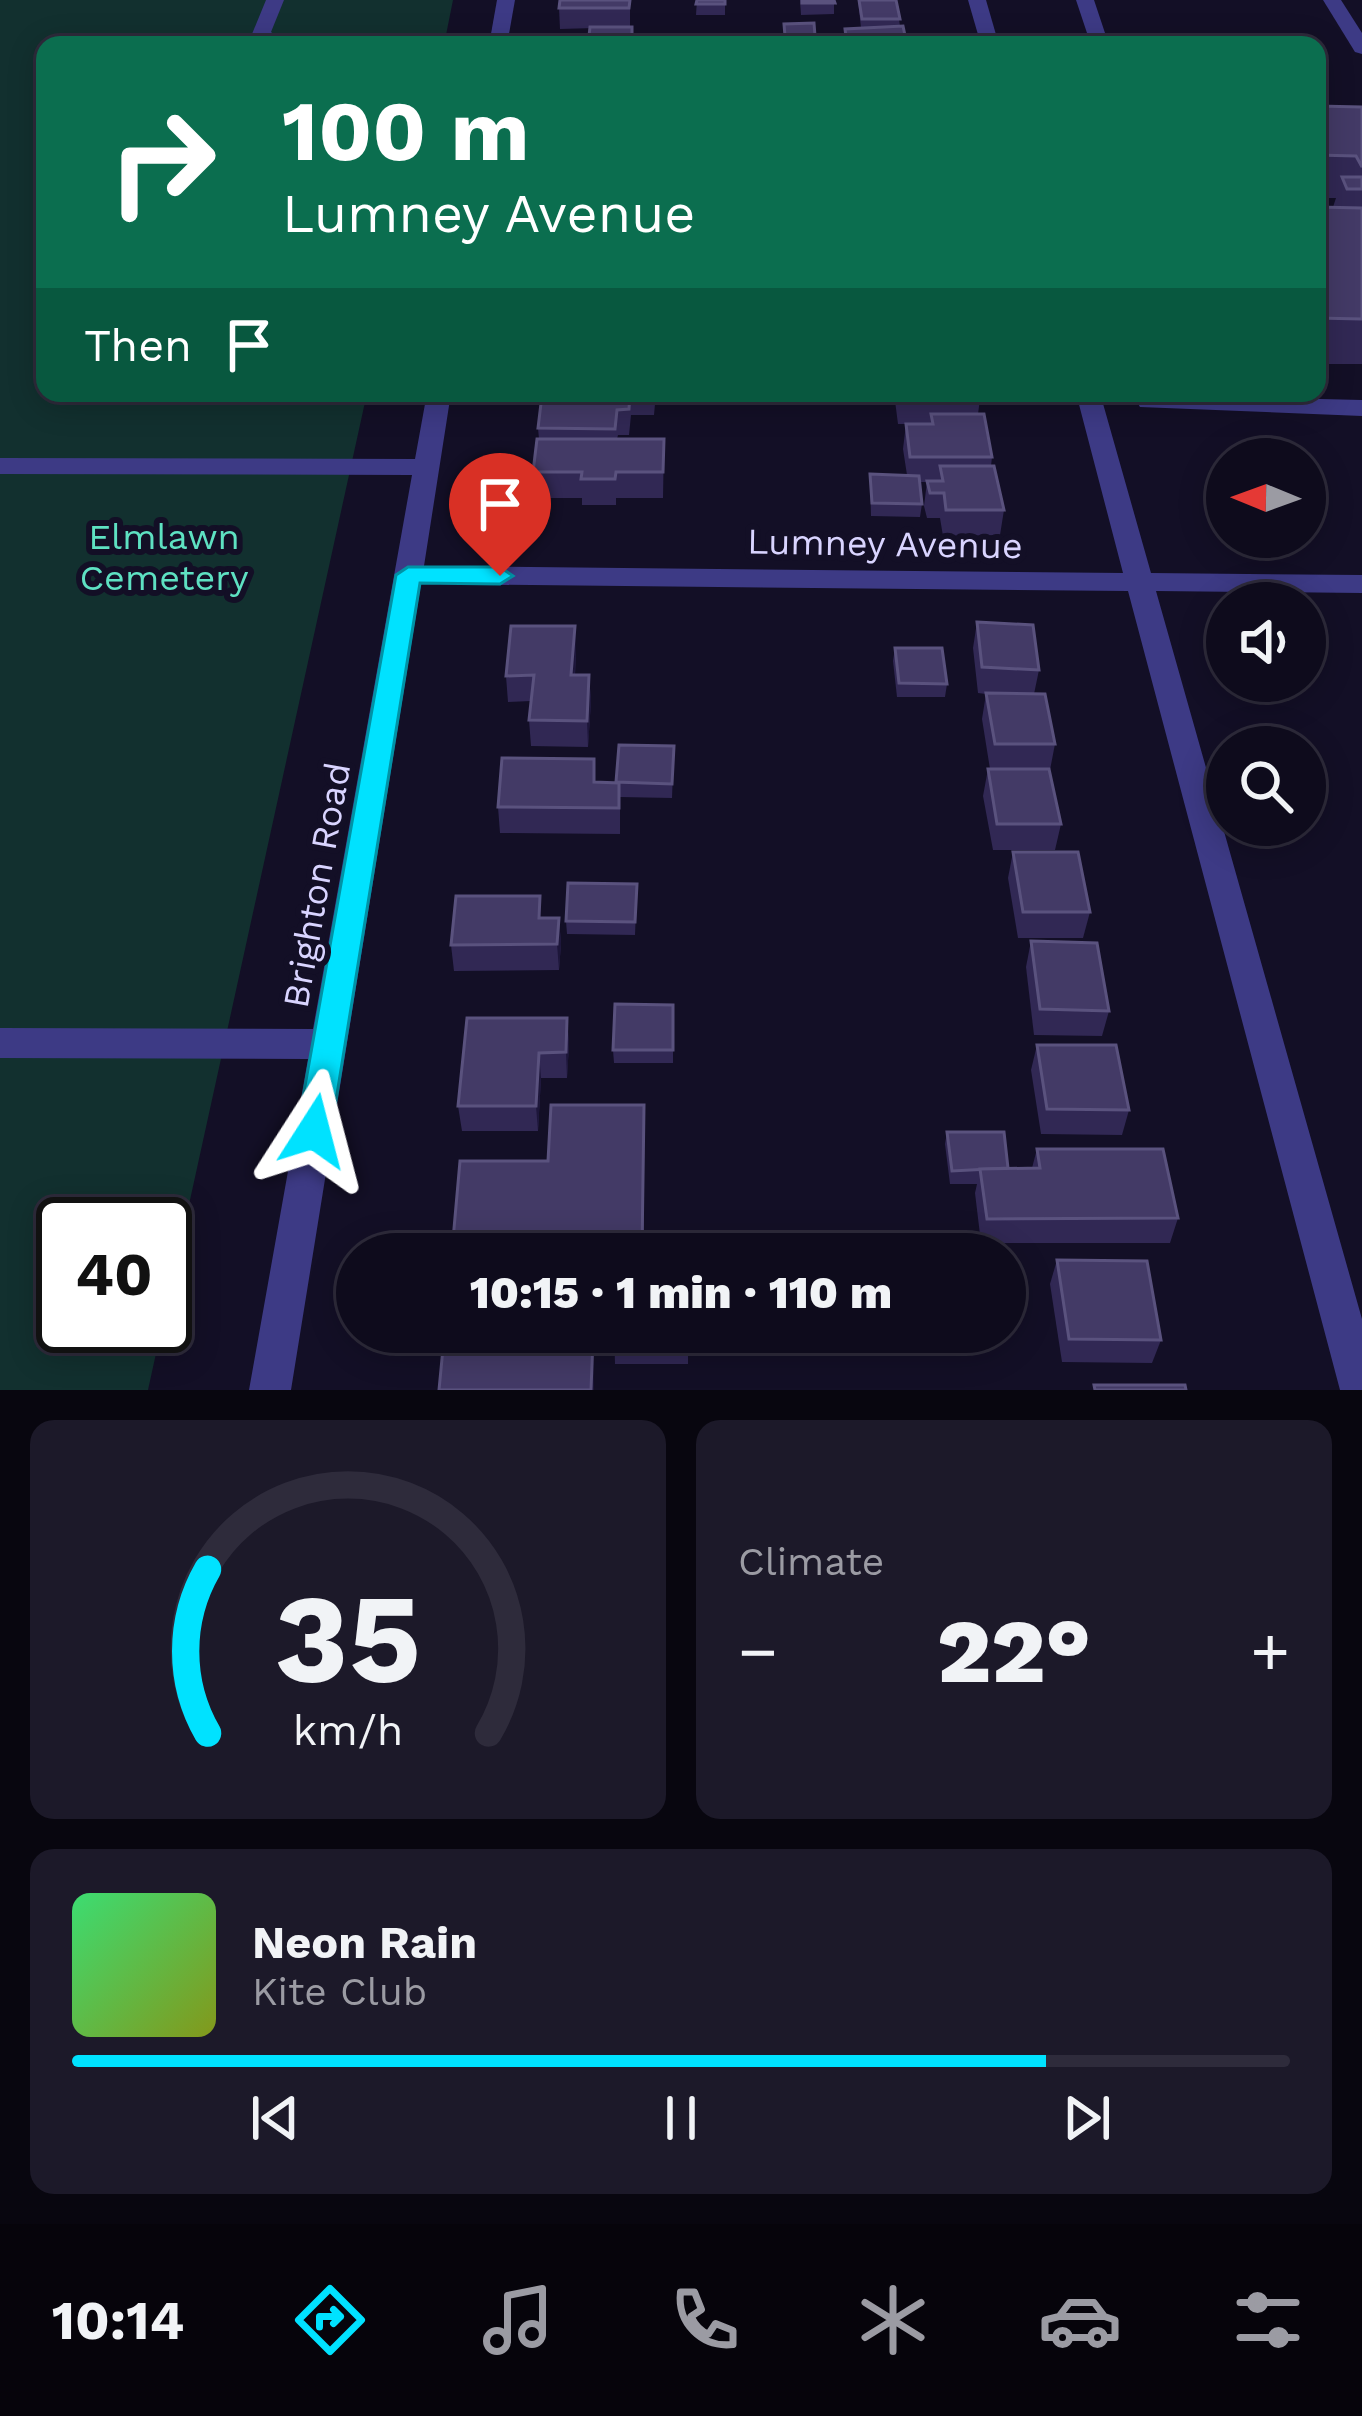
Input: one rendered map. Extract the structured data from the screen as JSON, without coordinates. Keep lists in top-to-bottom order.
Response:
{
  "streets": {
    "street": ["Lumney Avenue", "Brighton Road"]
  },
  "crossings": [
    ["Lumney Avenue", "Brighton Road"]
  ],
  "parks": ["Elmlawn Cemetery"],
  "north": "left",
  "page": {
    "turn": ["100 m", "Lumney Avenue"],
    "then": "Then",
    "limit": "40",
    "trip": "10:15 · 1 min · 110 m",
    "tile": "Climate",
    "heat": ["−", "22°", "+"],
    "song": ["Neon Rain", "Kite Club"],
    "tabs": "10:14",
    "gauge": ["35", "km/h"]
  }
}
